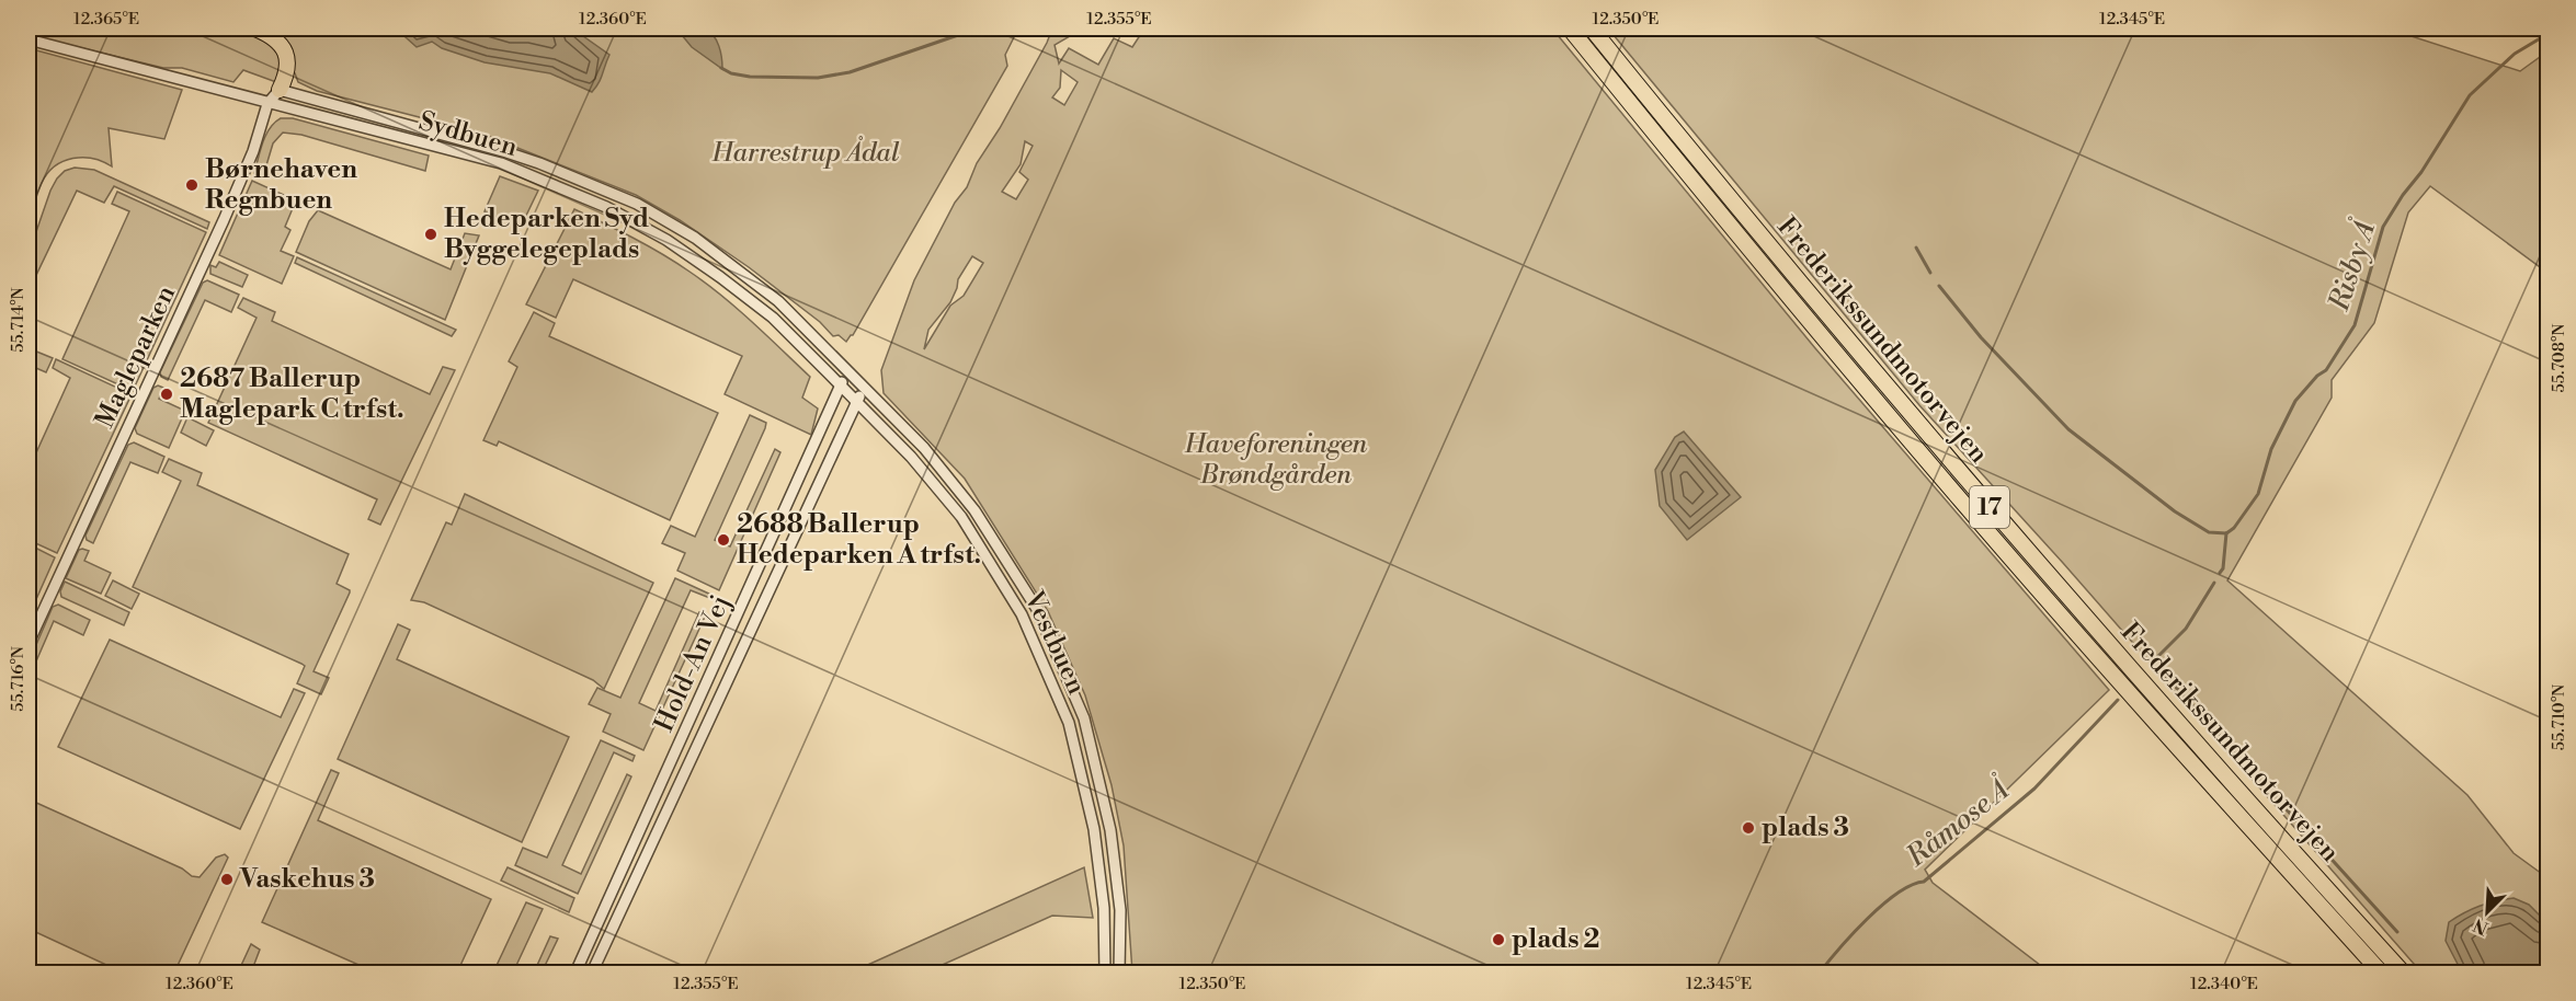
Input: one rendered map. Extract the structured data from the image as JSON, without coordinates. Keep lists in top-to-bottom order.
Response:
{
  "streets": {
    "highway": ["Frederikssundmotorvejen", "17"],
    "street": [
      "Sydbuen",
      "Magleparken",
      "Vestbuen",
      "Hold-An Vej"
    ]
  },
  "crossings": [
    ["Sydbuen", "Magleparken"],
    ["Sydbuen", "Vestbuen"],
    ["Sydbuen", "Hold-An Vej"],
    ["Vestbuen", "Hold-An Vej"]
  ],
  "water": ["Risby Å", "Råmose Å"],
  "parks": ["Harrestrup Ådal", "Haveforeningen Brøndgården"],
  "places": [
    "Børnehaven Regnbuen",
    "Hedeparken Syd Byggelegeplads",
    "2687 Ballerup Maglepark C trfst.",
    "2688 Ballerup Hedeparken A trfst.",
    "plads 3",
    "Vaskehus 3",
    "plads 2"
  ],
  "north": "bottom left",
  "coordinates": [
    "12.365°E",
    "12.360°E",
    "12.355°E",
    "12.350°E",
    "12.345°E",
    "55.714°N",
    "55.708°N",
    "55.716°N",
    "55.710°N",
    "12.340°E"
  ]
}
